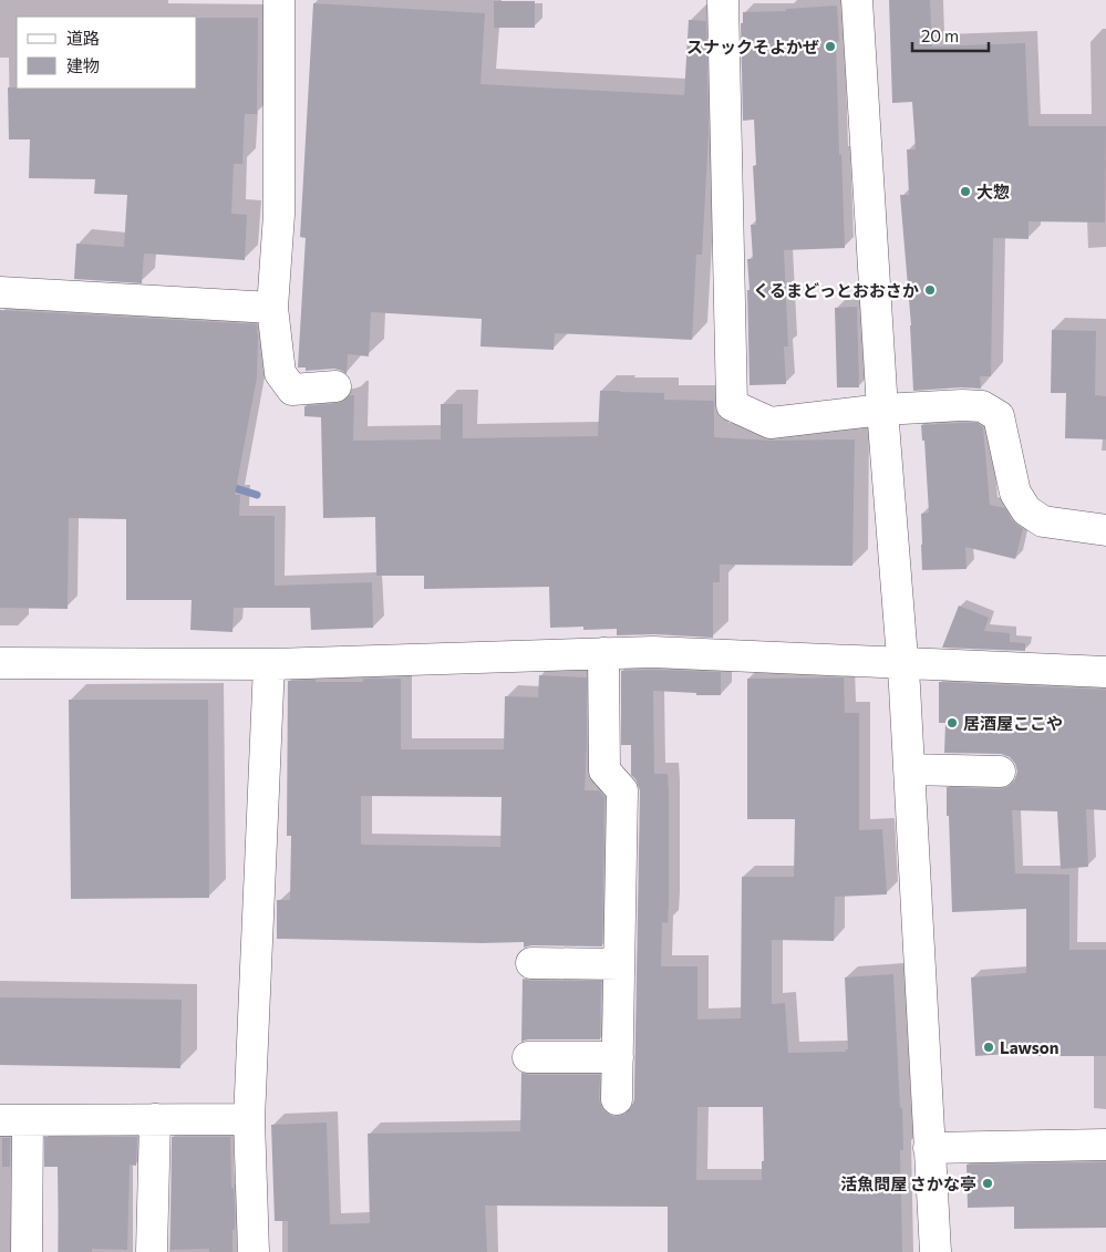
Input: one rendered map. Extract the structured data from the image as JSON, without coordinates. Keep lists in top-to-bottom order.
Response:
{
  "places": [
    "スナックそよかぜ",
    "大惣",
    "くるまどっとおおさか",
    "居酒屋ここや",
    "Lawson",
    "活魚問屋 さかな亭"
  ],
  "legend": ["道路", "建物"],
  "scale_bar": "20 m"
}
